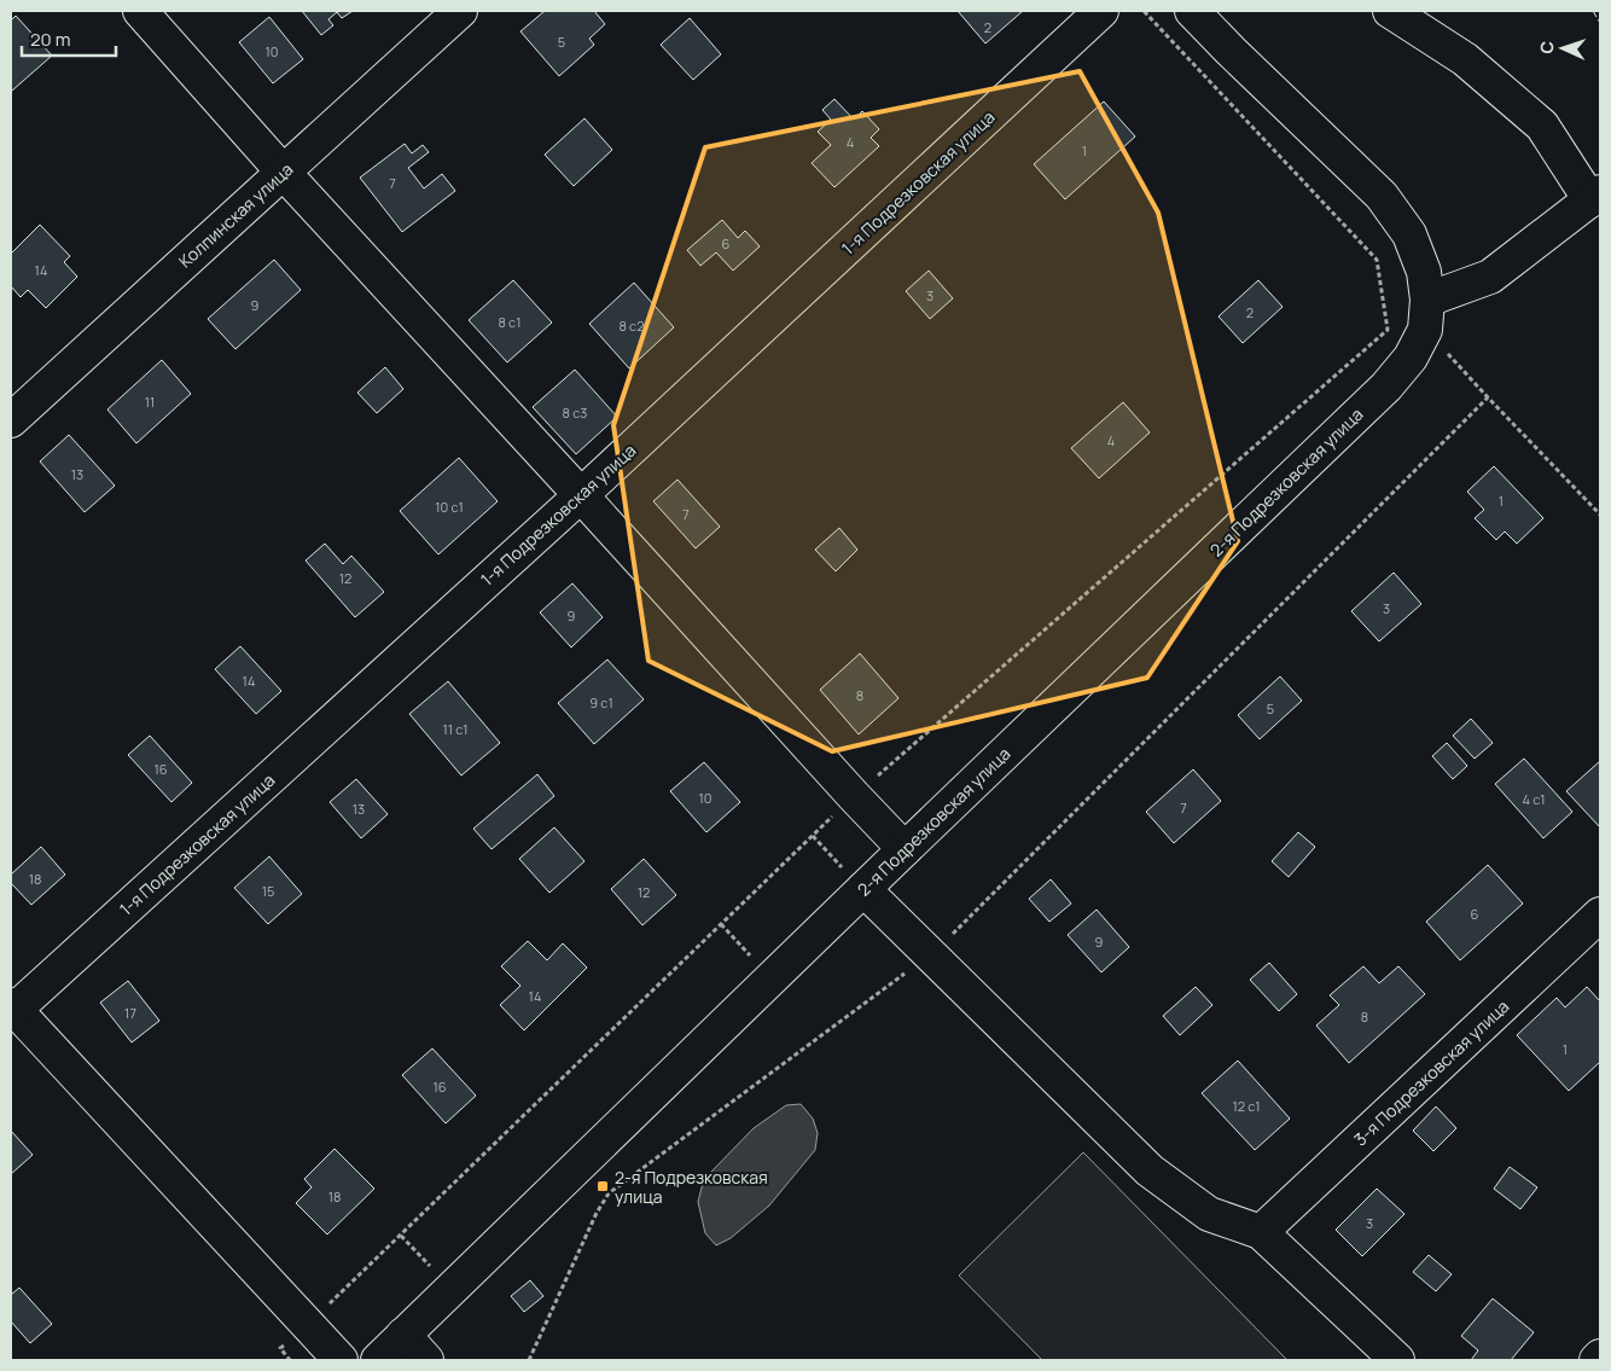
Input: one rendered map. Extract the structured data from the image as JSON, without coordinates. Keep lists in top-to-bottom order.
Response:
{
  "streets": {
    "street": [
      "1-я Подрезковская улица",
      "Колпинская улица",
      "2-я Подрезковская улица",
      "3-я Подрезковская улица"
    ]
  },
  "places": {
    "transit": ["2-я Подрезковская улица"]
  },
  "house_numbers": [
    "2",
    "5",
    "10",
    "4",
    "1",
    "7",
    "6",
    "14",
    "3",
    "9",
    "2",
    "8 с1",
    "8 с2",
    "11",
    "8 с3",
    "4",
    "13",
    "1",
    "10 с1",
    "7",
    "12",
    "3",
    "9",
    "14",
    "8",
    "9 с1",
    "5",
    "11 с1",
    "16",
    "10",
    "4 с1",
    "7",
    "13",
    "18",
    "15",
    "12",
    "6",
    "9",
    "14",
    "17",
    "8",
    "1",
    "16",
    "12 с1",
    "18",
    "3"
  ],
  "scale_bar": "20 m",
  "north": "left"
}
